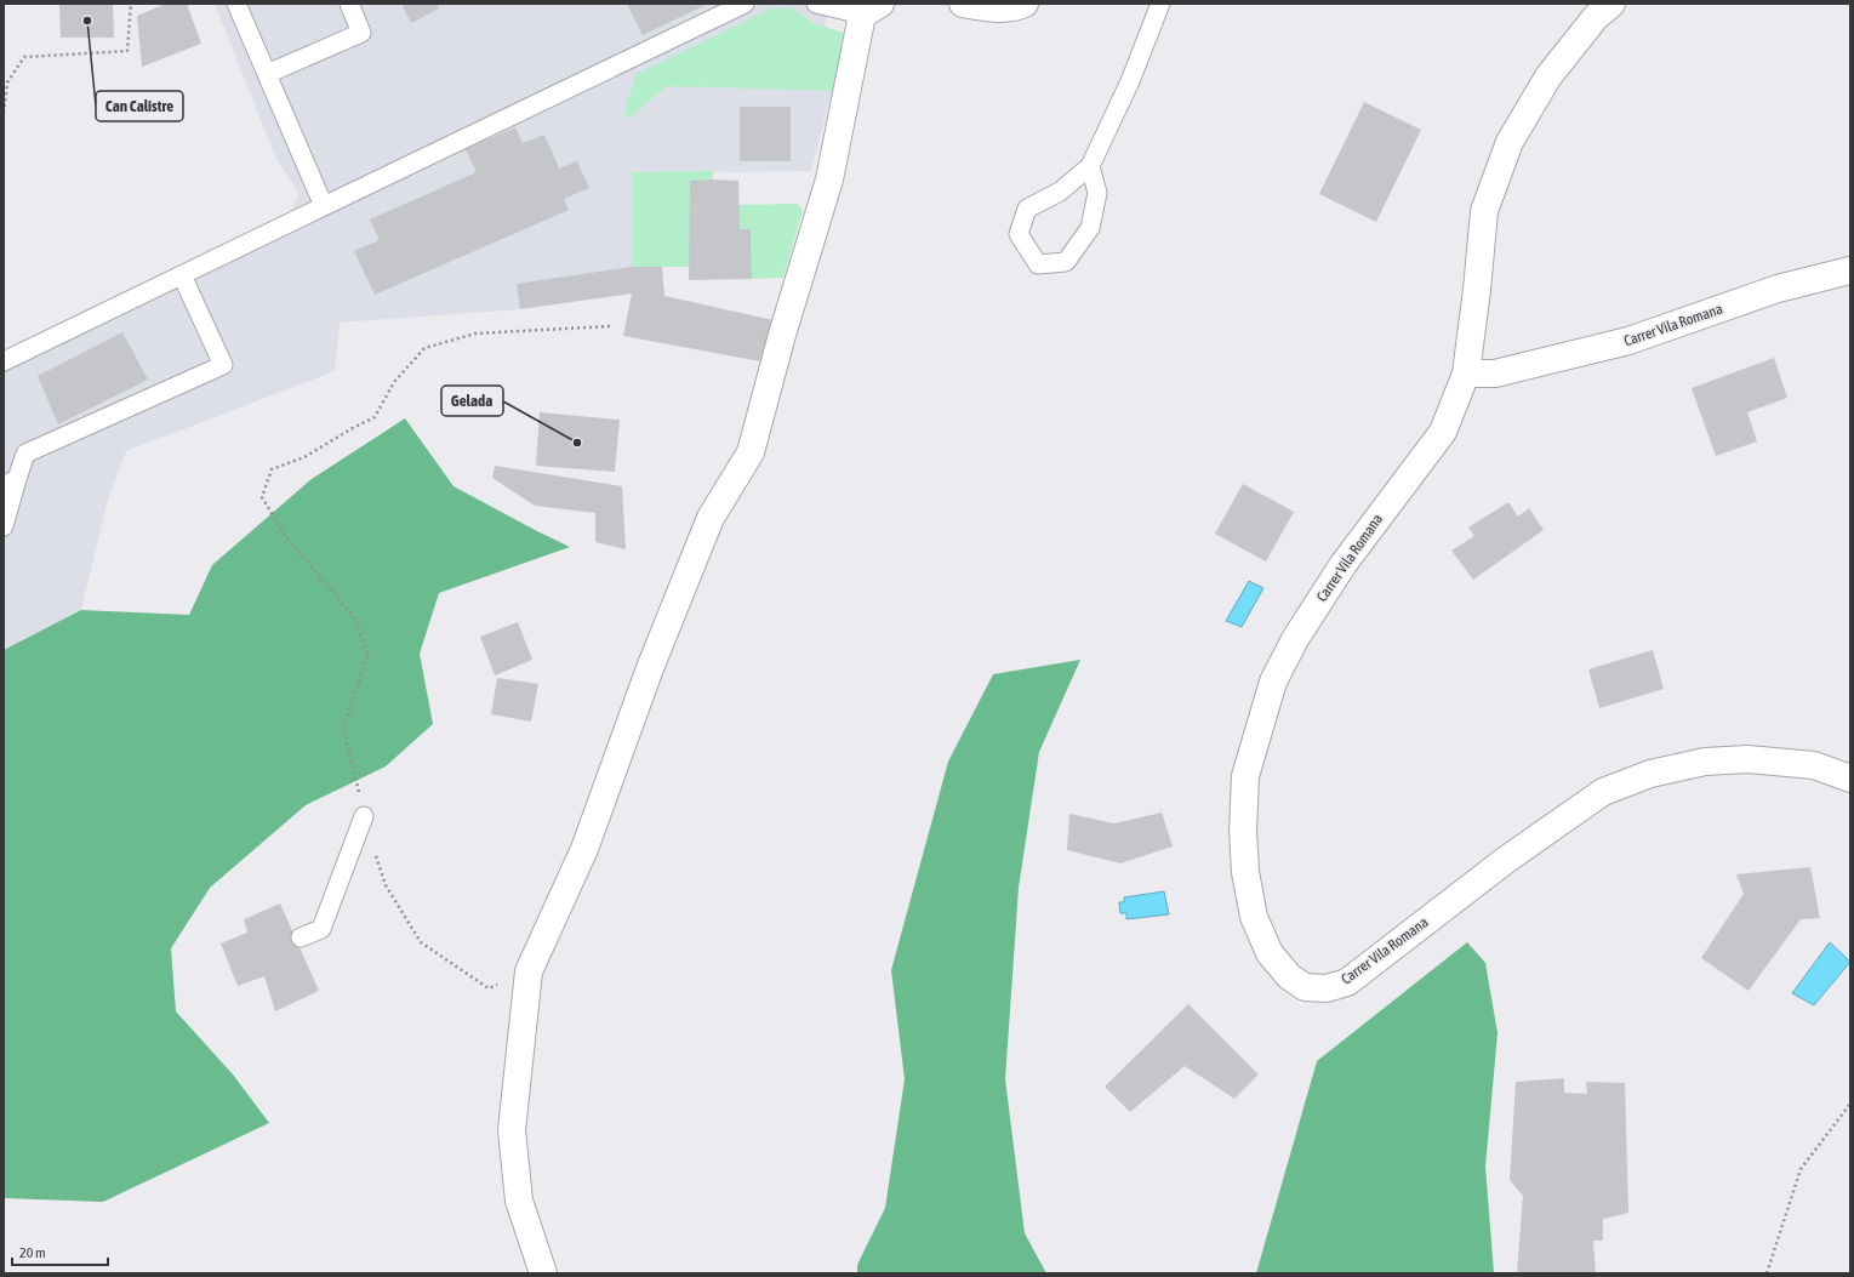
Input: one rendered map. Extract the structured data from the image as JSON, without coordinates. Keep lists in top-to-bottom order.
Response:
{
  "streets": {
    "street": ["Carrer Vila Romana"]
  },
  "places": ["Can Calistre", "Gelada"],
  "scale_bar": "20 m"
}
